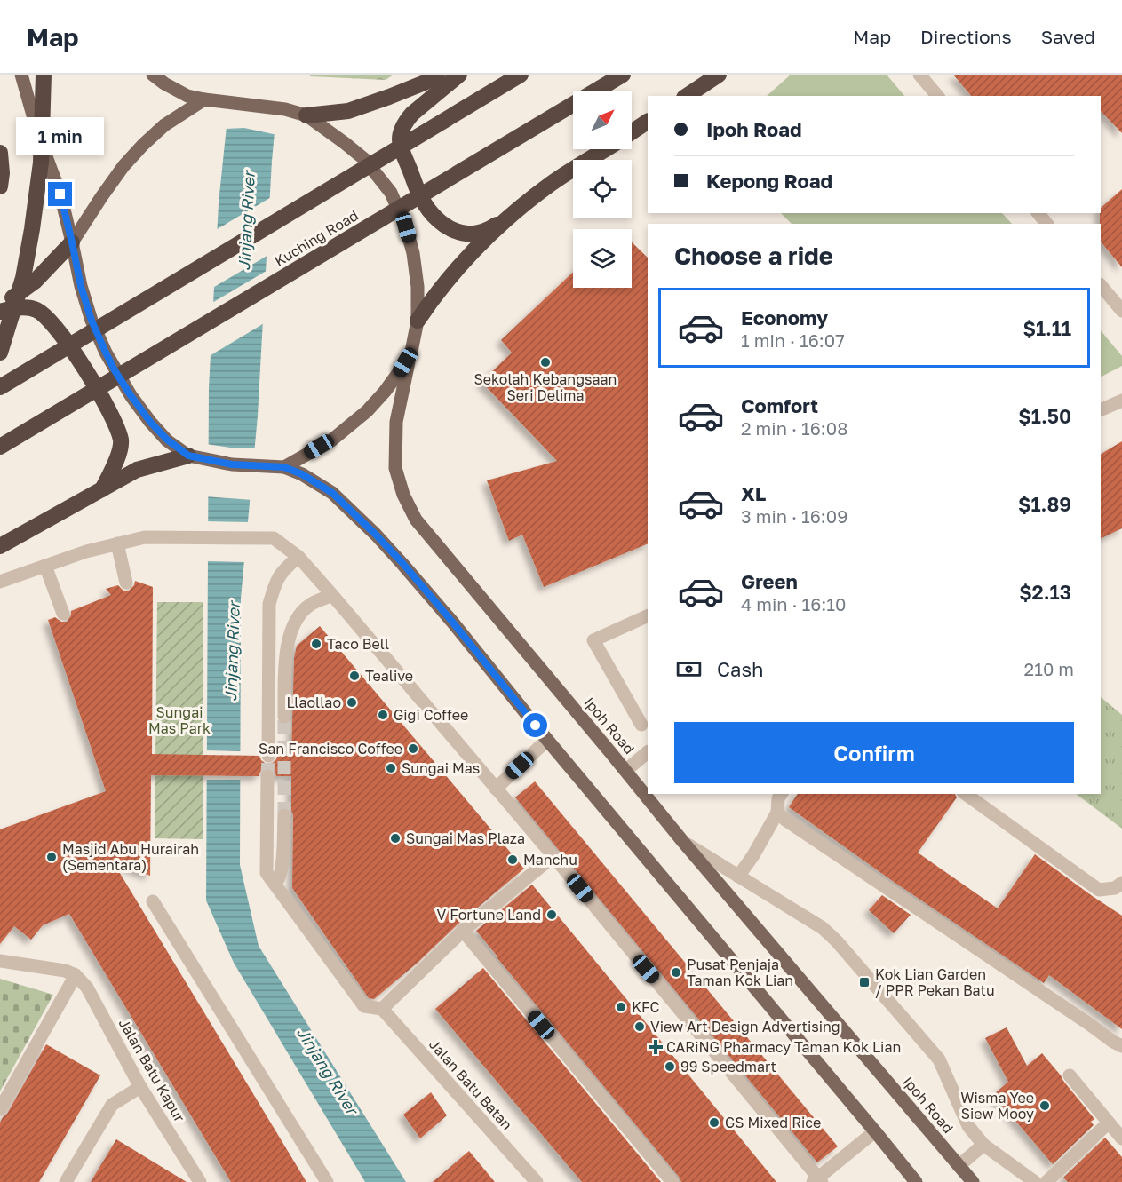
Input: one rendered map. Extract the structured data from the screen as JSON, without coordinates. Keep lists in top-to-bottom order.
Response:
{
  "streets": {
    "highway": ["Kuching Road"],
    "main road": ["Ipoh Road"],
    "street": ["Jalan Batu Kapur", "Jalan Batu Batan"]
  },
  "water": ["Jinjang River"],
  "parks": ["Sungai Mas Park"],
  "places": {
    "other": [
      "Sekolah Kebangsaan Seri Delima",
      "Taco Bell",
      "Tealive",
      "Llaollao",
      "Gigi Coffee",
      "San Francisco Coffee",
      "Sungai Mas",
      "Sungai Mas Plaza",
      "Masjid Abu Hurairah (Sementara)",
      "Manchu",
      "V Fortune Land",
      "Pusat Penjaja Taman Kok Lian",
      "KFC",
      "View Art Design Advertising",
      "99 Speedmart",
      "Wisma Yee Siew Mooy",
      "GS Mixed Rice"
    ],
    "transit": ["Kok Lian Garden / PPR Pekan Batu"],
    "health": ["CARiNG Pharmacy Taman Kok Lian"]
  },
  "north": "top right",
  "page": {
    "header": "Map",
    "nav": ["Map", "Directions", "Saved"],
    "banner": ["Ipoh Road", "Kepong Road"],
    "bubble": "1 min",
    "heading": "Choose a ride",
    "list": [
      {
        "name": "Economy",
        "note": "1 min · 16:07",
        "value": "$1.11"
      },
      {
        "name": "Comfort",
        "note": "2 min · 16:08",
        "value": "$1.50"
      },
      {
        "name": "XL",
        "note": "3 min · 16:09",
        "value": "$1.89"
      },
      {
        "name": "Green",
        "note": "4 min · 16:10",
        "value": "$2.13"
      }
    ],
    "pay": ["Cash", "210 m"],
    "buttons": "Confirm"
  }
}
